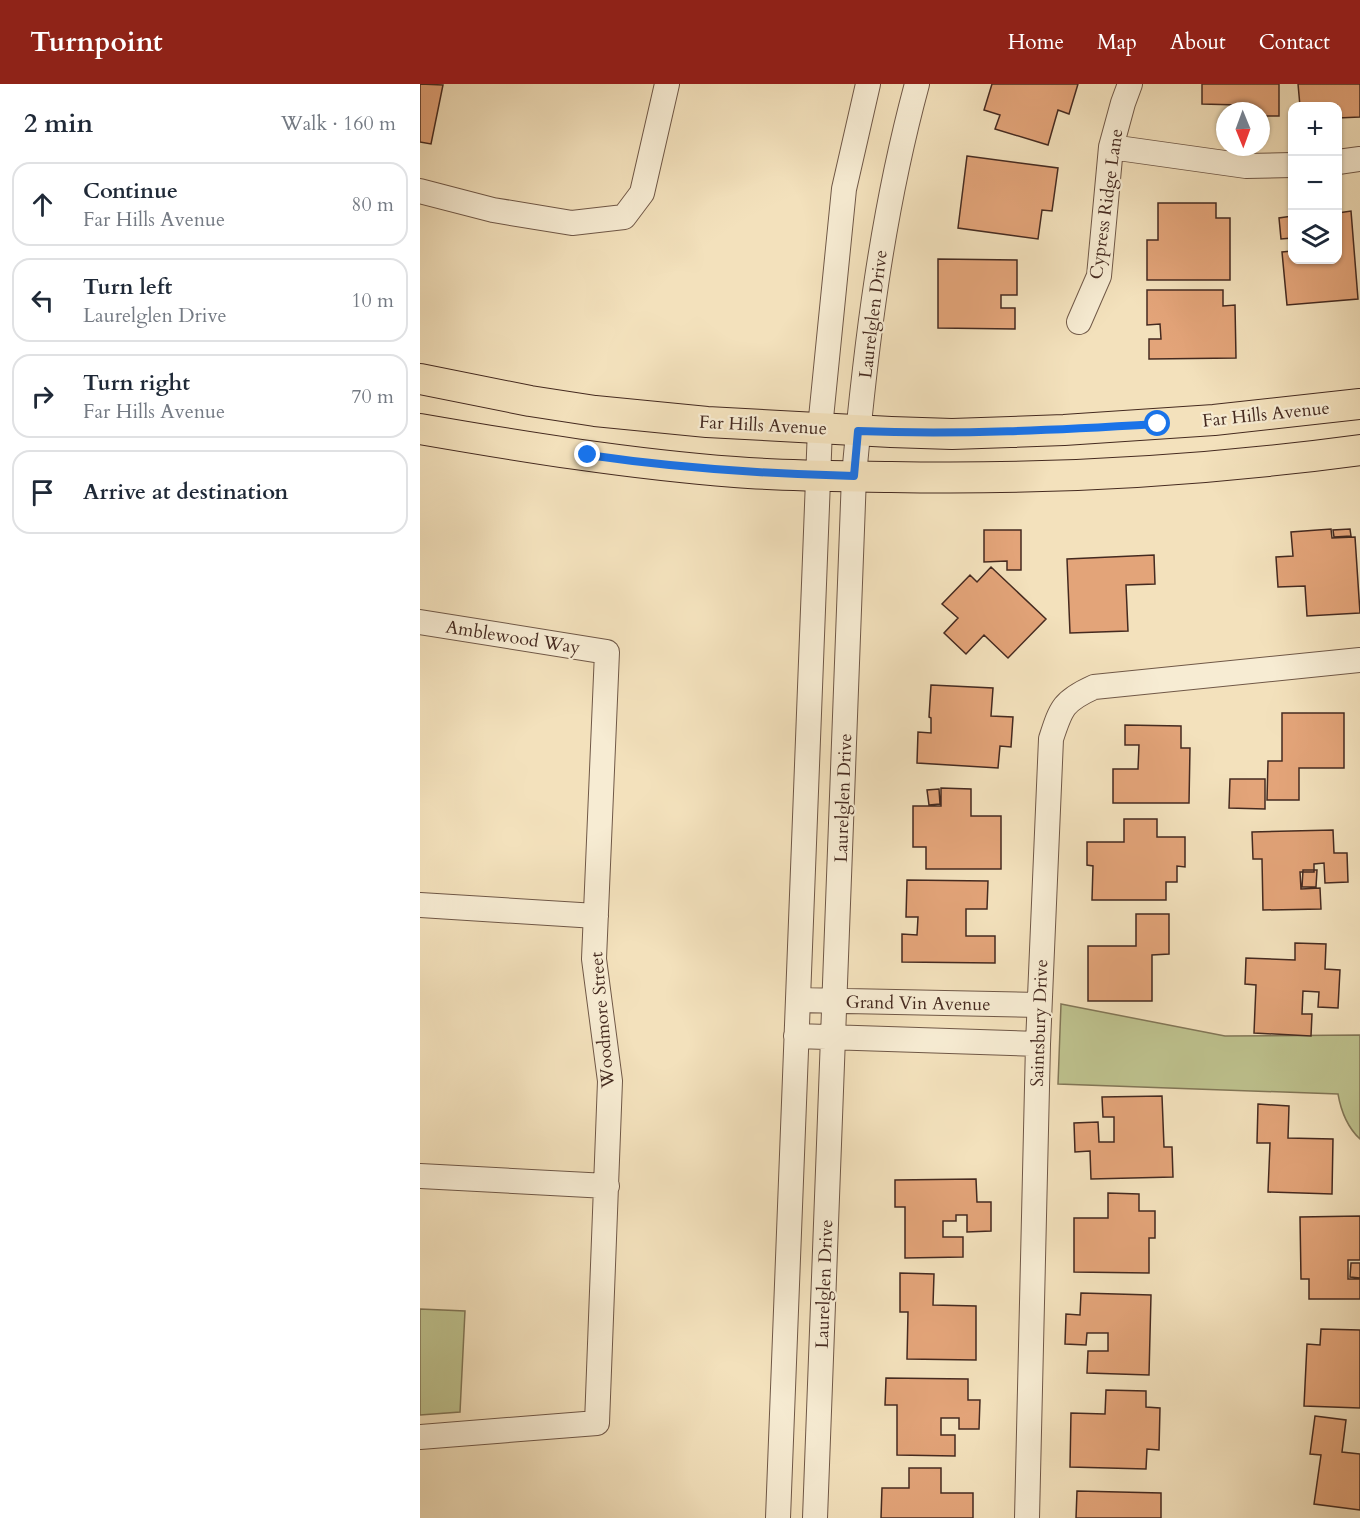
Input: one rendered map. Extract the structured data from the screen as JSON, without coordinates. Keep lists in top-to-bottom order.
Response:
{
  "streets": {
    "main road": ["Far Hills Avenue"],
    "street": [
      "Cypress Ridge Lane",
      "Laurelglen Drive",
      "Amblewood Way",
      "Grand Vin Avenue",
      "Woodmore Street",
      "Saintsbury Drive"
    ]
  },
  "crossings": [
    ["Laurelglen Drive", "Far Hills Avenue"],
    ["Laurelglen Drive", "Grand Vin Avenue"],
    ["Amblewood Way", "Woodmore Street"],
    ["Grand Vin Avenue", "Saintsbury Drive"]
  ],
  "north": "bottom",
  "page": {
    "header": "Turnpoint",
    "nav": [
      "Home",
      "Map",
      "About",
      "Contact"
    ],
    "heading": ["2 min", "Walk · 160 m"],
    "map_buttons": ["+", "−"],
    "list": [
      ["Continue", "Far Hills Avenue", "80 m"],
      ["Turn left", "Laurelglen Drive", "10 m"],
      ["Turn right", "Far Hills Avenue", "70 m"],
      "Arrive at destination"
    ]
  }
}
